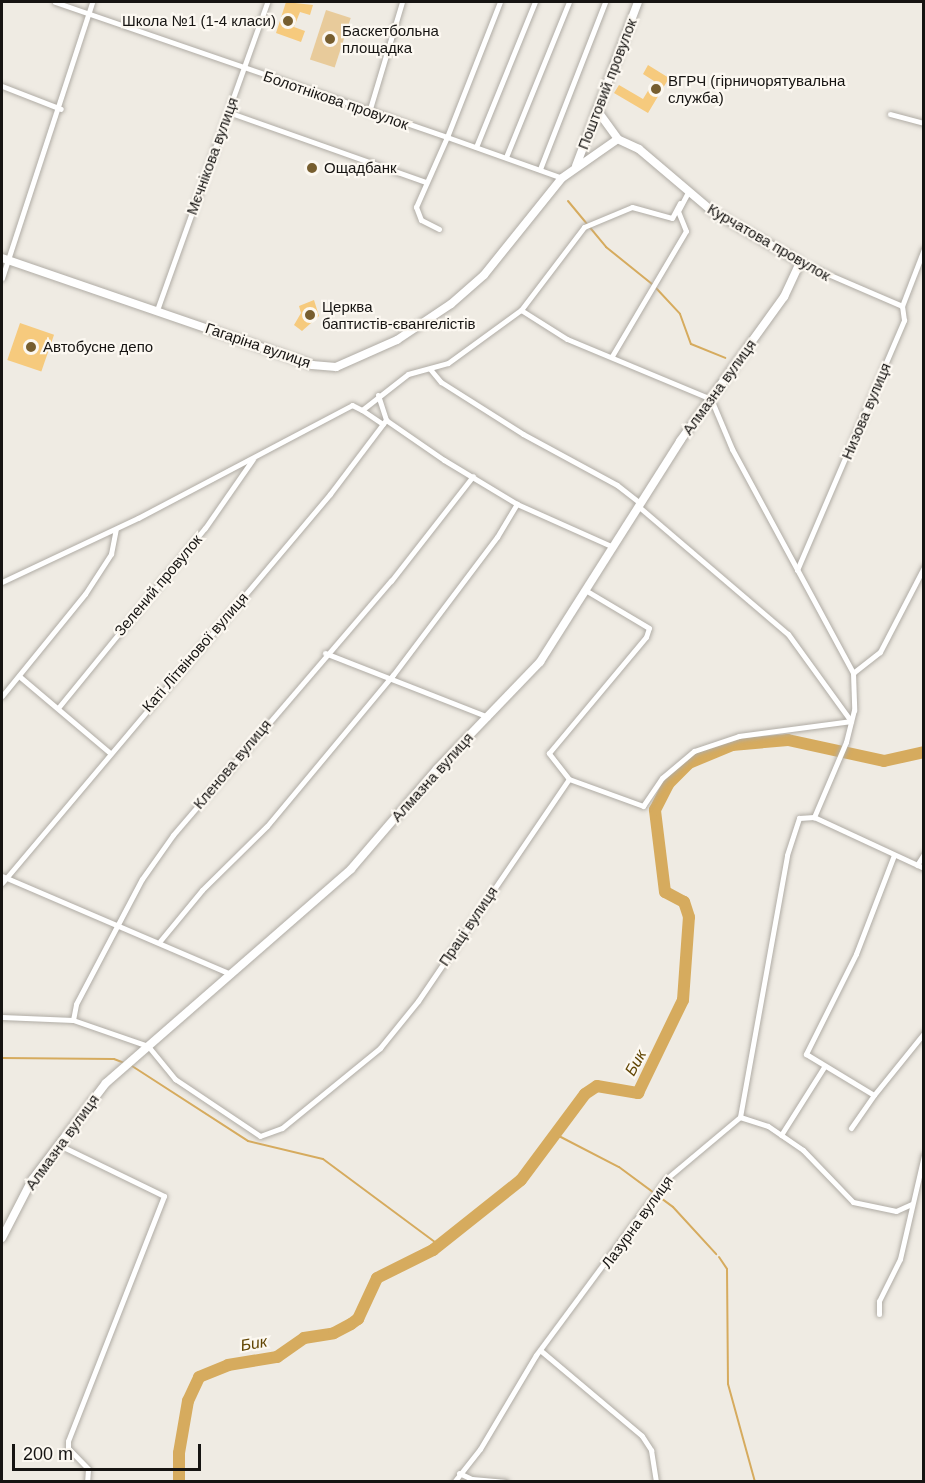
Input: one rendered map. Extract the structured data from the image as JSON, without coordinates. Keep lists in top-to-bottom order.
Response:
{
  "streets": {
    "main road": [
      "Поштовий провулок",
      "Курчатова провулок",
      "Гагаріна вулиця",
      "Алмазна вулиця"
    ],
    "street": [
      "Болотнікова провулок",
      "Мєчнікова вулиця",
      "Низова вулиця",
      "Зелений провулок",
      "Каті Літвінової вулиця",
      "Кленова вулиця",
      "Праці вулиця",
      "Лазурна вулиця"
    ]
  },
  "crossings": [
    ["Поштовий провулок", "Курчатова провулок"],
    ["Поштовий провулок", "Гагаріна вулиця"],
    ["Болотнікова провулок", "Мєчнікова вулиця"],
    ["Болотнікова провулок", "Гагаріна вулиця"],
    ["Мєчнікова вулиця", "Гагаріна вулиця"],
    ["Курчатова провулок", "Гагаріна вулиця"],
    ["Курчатова провулок", "Алмазна вулиця"],
    ["Курчатова провулок", "Низова вулиця"],
    ["Алмазна вулиця", "Праці вулиця"]
  ],
  "water": ["Бик"],
  "places": [
    "Школа №1 (1-4 класи)",
    "Баскетбольна площадка",
    "ВГРЧ (гірничорятувальна служба)",
    "Ощадбанк",
    "Церква баптистів-євангелістів",
    "Автобусне депо"
  ],
  "scale_bar": "200 m"
}
